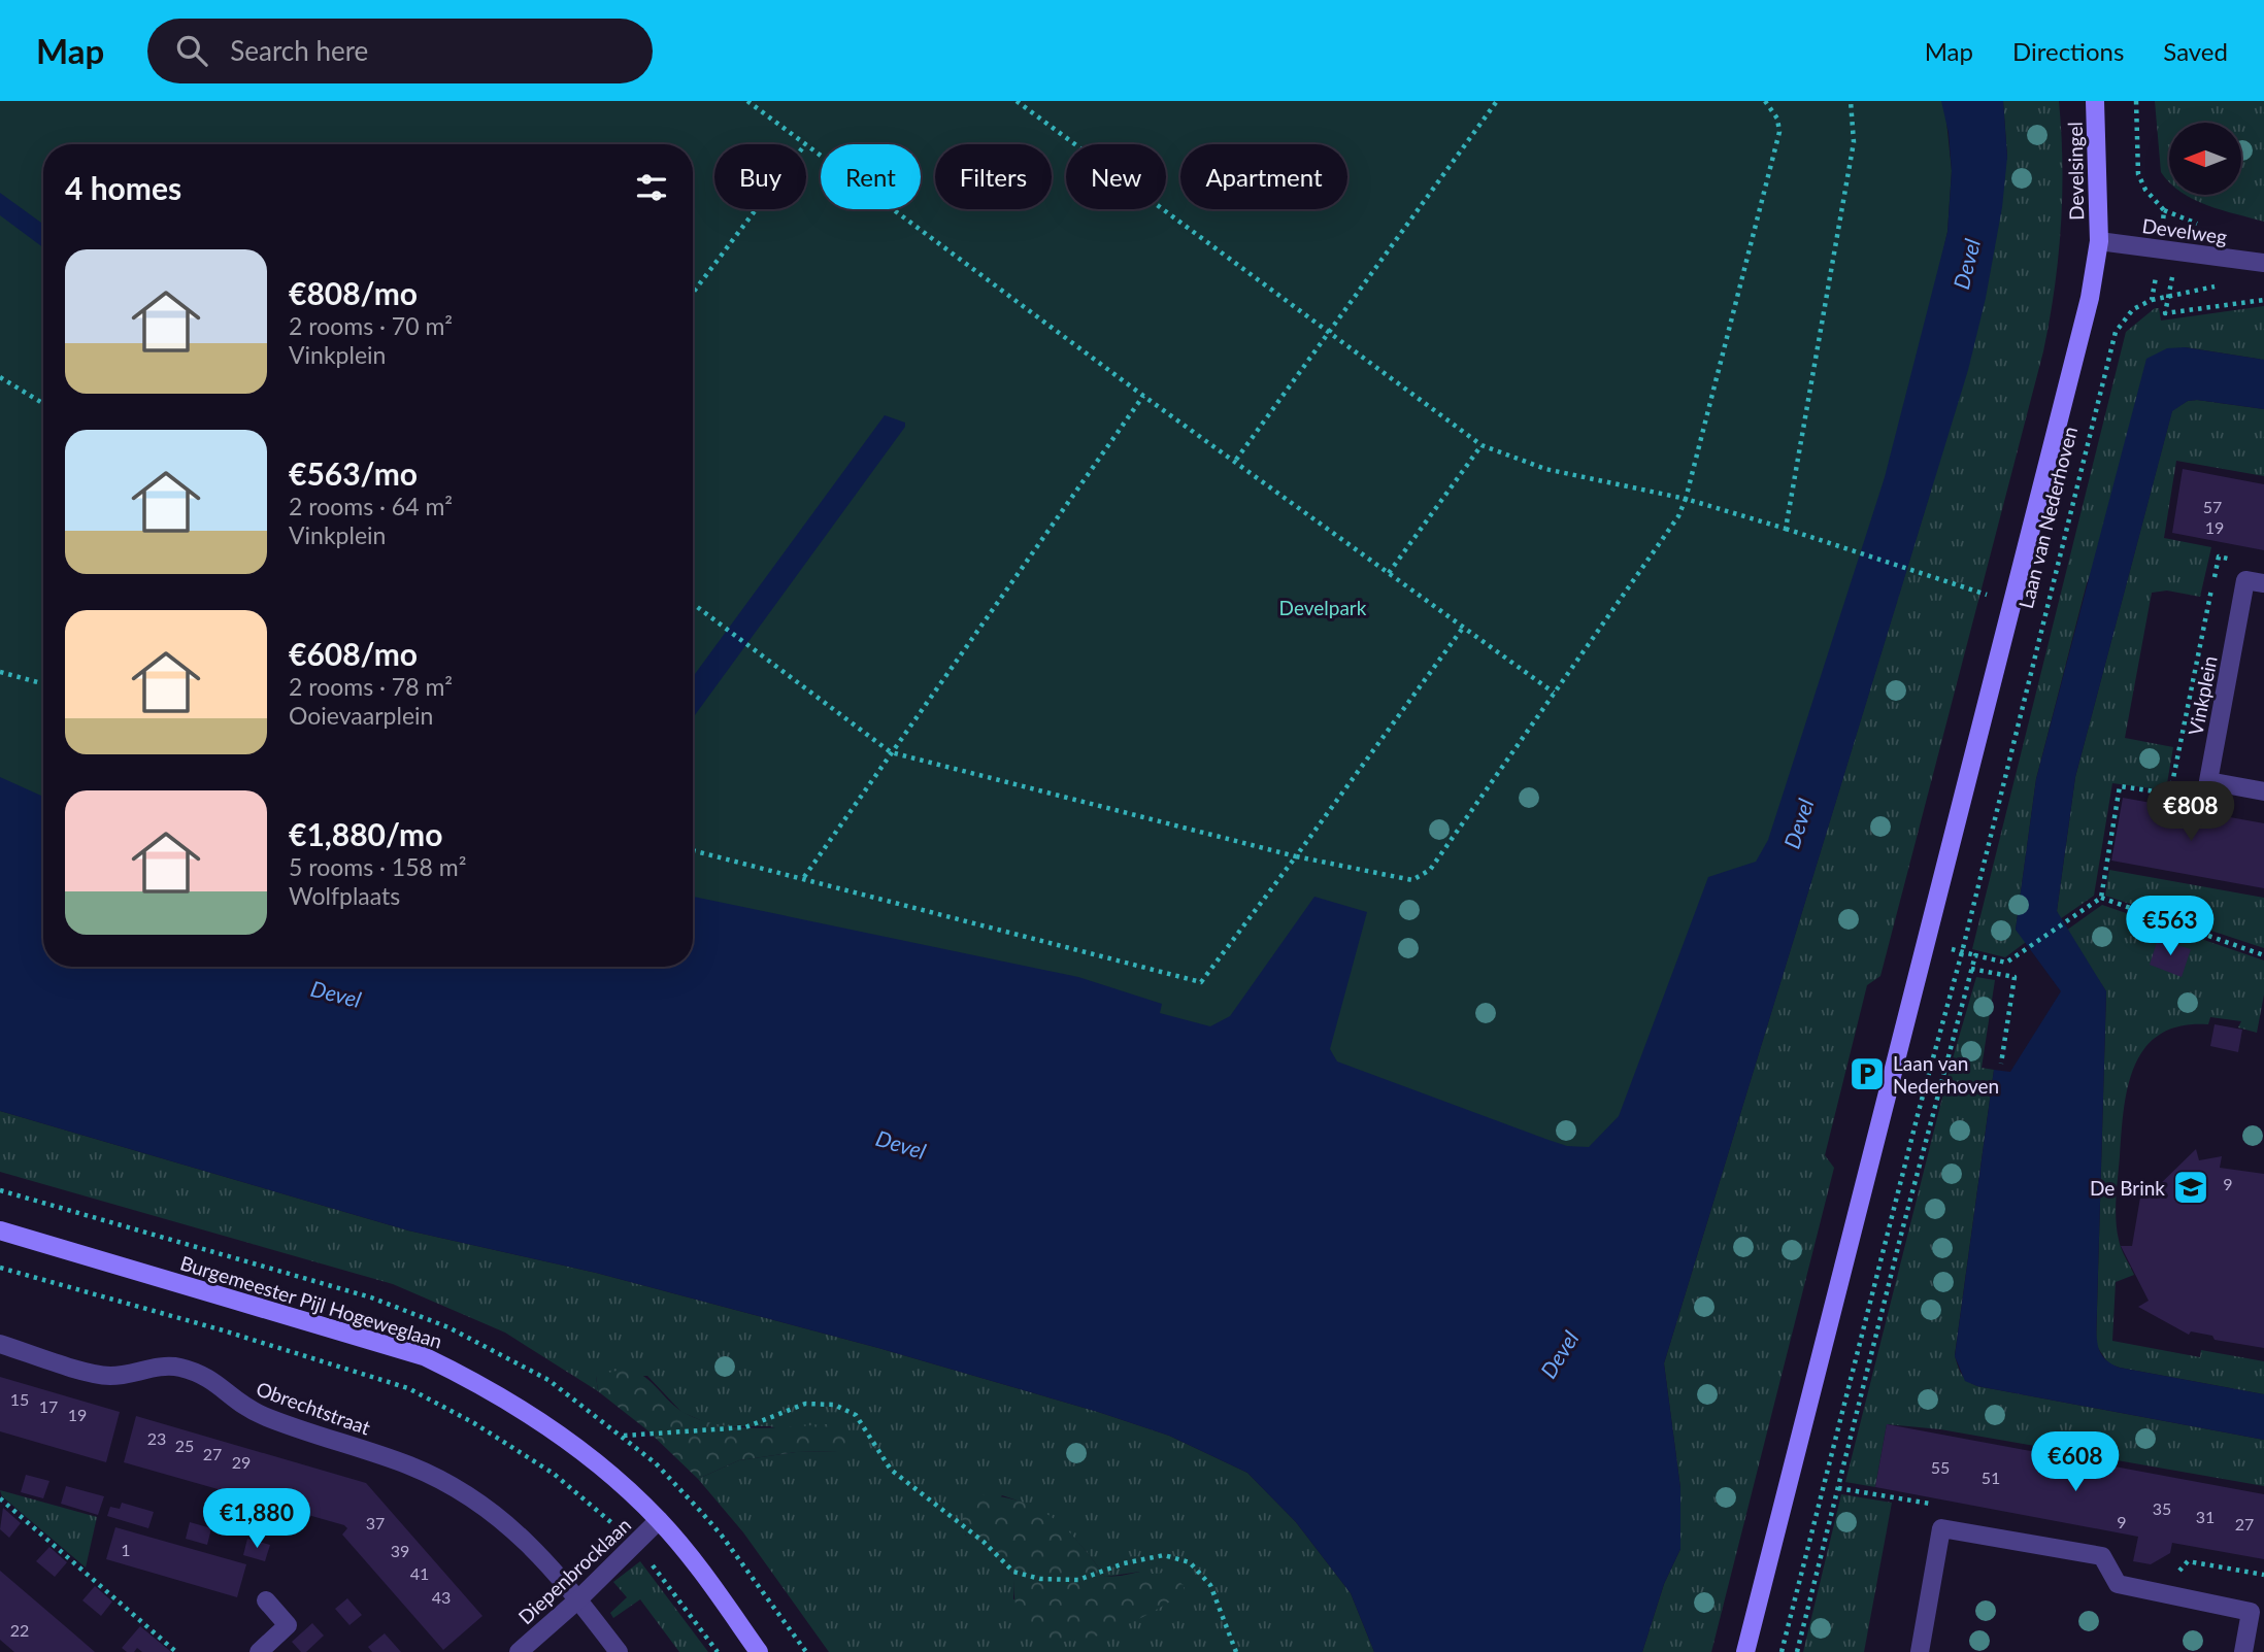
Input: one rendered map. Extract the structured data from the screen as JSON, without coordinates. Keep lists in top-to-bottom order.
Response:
{
  "streets": {
    "main road": ["Develsingel", "Laan van Nederhoven", "Burgemeester Pijl Hogeweglaan"],
    "street": [
      "Develweg",
      "Vinkplein",
      "Obrechtstraat",
      "Diepenbrocklaan"
    ]
  },
  "crossings": [
    ["Develsingel", "Develweg"],
    ["Develsingel", "Laan van Nederhoven"],
    ["Develweg", "Laan van Nederhoven"],
    ["Burgemeester Pijl Hogeweglaan", "Diepenbrocklaan"],
    ["Obrechtstraat", "Diepenbrocklaan"]
  ],
  "water": ["Devel"],
  "parks": ["Develpark"],
  "places": {
    "parking": ["Laan van Nederhoven"],
    "school or university": ["De Brink"]
  },
  "house_numbers": [
    "57",
    "19",
    "9",
    "15",
    "17",
    "19",
    "23",
    "25",
    "27",
    "29",
    "55",
    "51",
    "35",
    "31",
    "9",
    "37",
    "27",
    "1",
    "39",
    "41",
    "43",
    "22"
  ],
  "north": "left",
  "page": {
    "header": "Map",
    "search": "Search here",
    "nav": ["Map", "Directions", "Saved"],
    "chip": [
      "Buy",
      "Rent",
      "Filters",
      "New",
      "Apartment"
    ],
    "heading": "4 homes",
    "list": [
      {
        "name": "€808/mo",
        "note": "2 rooms · 70 m² · Vinkplein"
      },
      {
        "name": "€563/mo",
        "note": "2 rooms · 64 m² · Vinkplein"
      },
      {
        "name": "€608/mo",
        "note": "2 rooms · 78 m² · Ooievaarplein"
      },
      {
        "name": "€1,880/mo",
        "note": "5 rooms · 158 m² · Wolfplaats"
      }
    ],
    "price": [
      "€808",
      "€563",
      "€608",
      "€1,880"
    ]
  }
}
